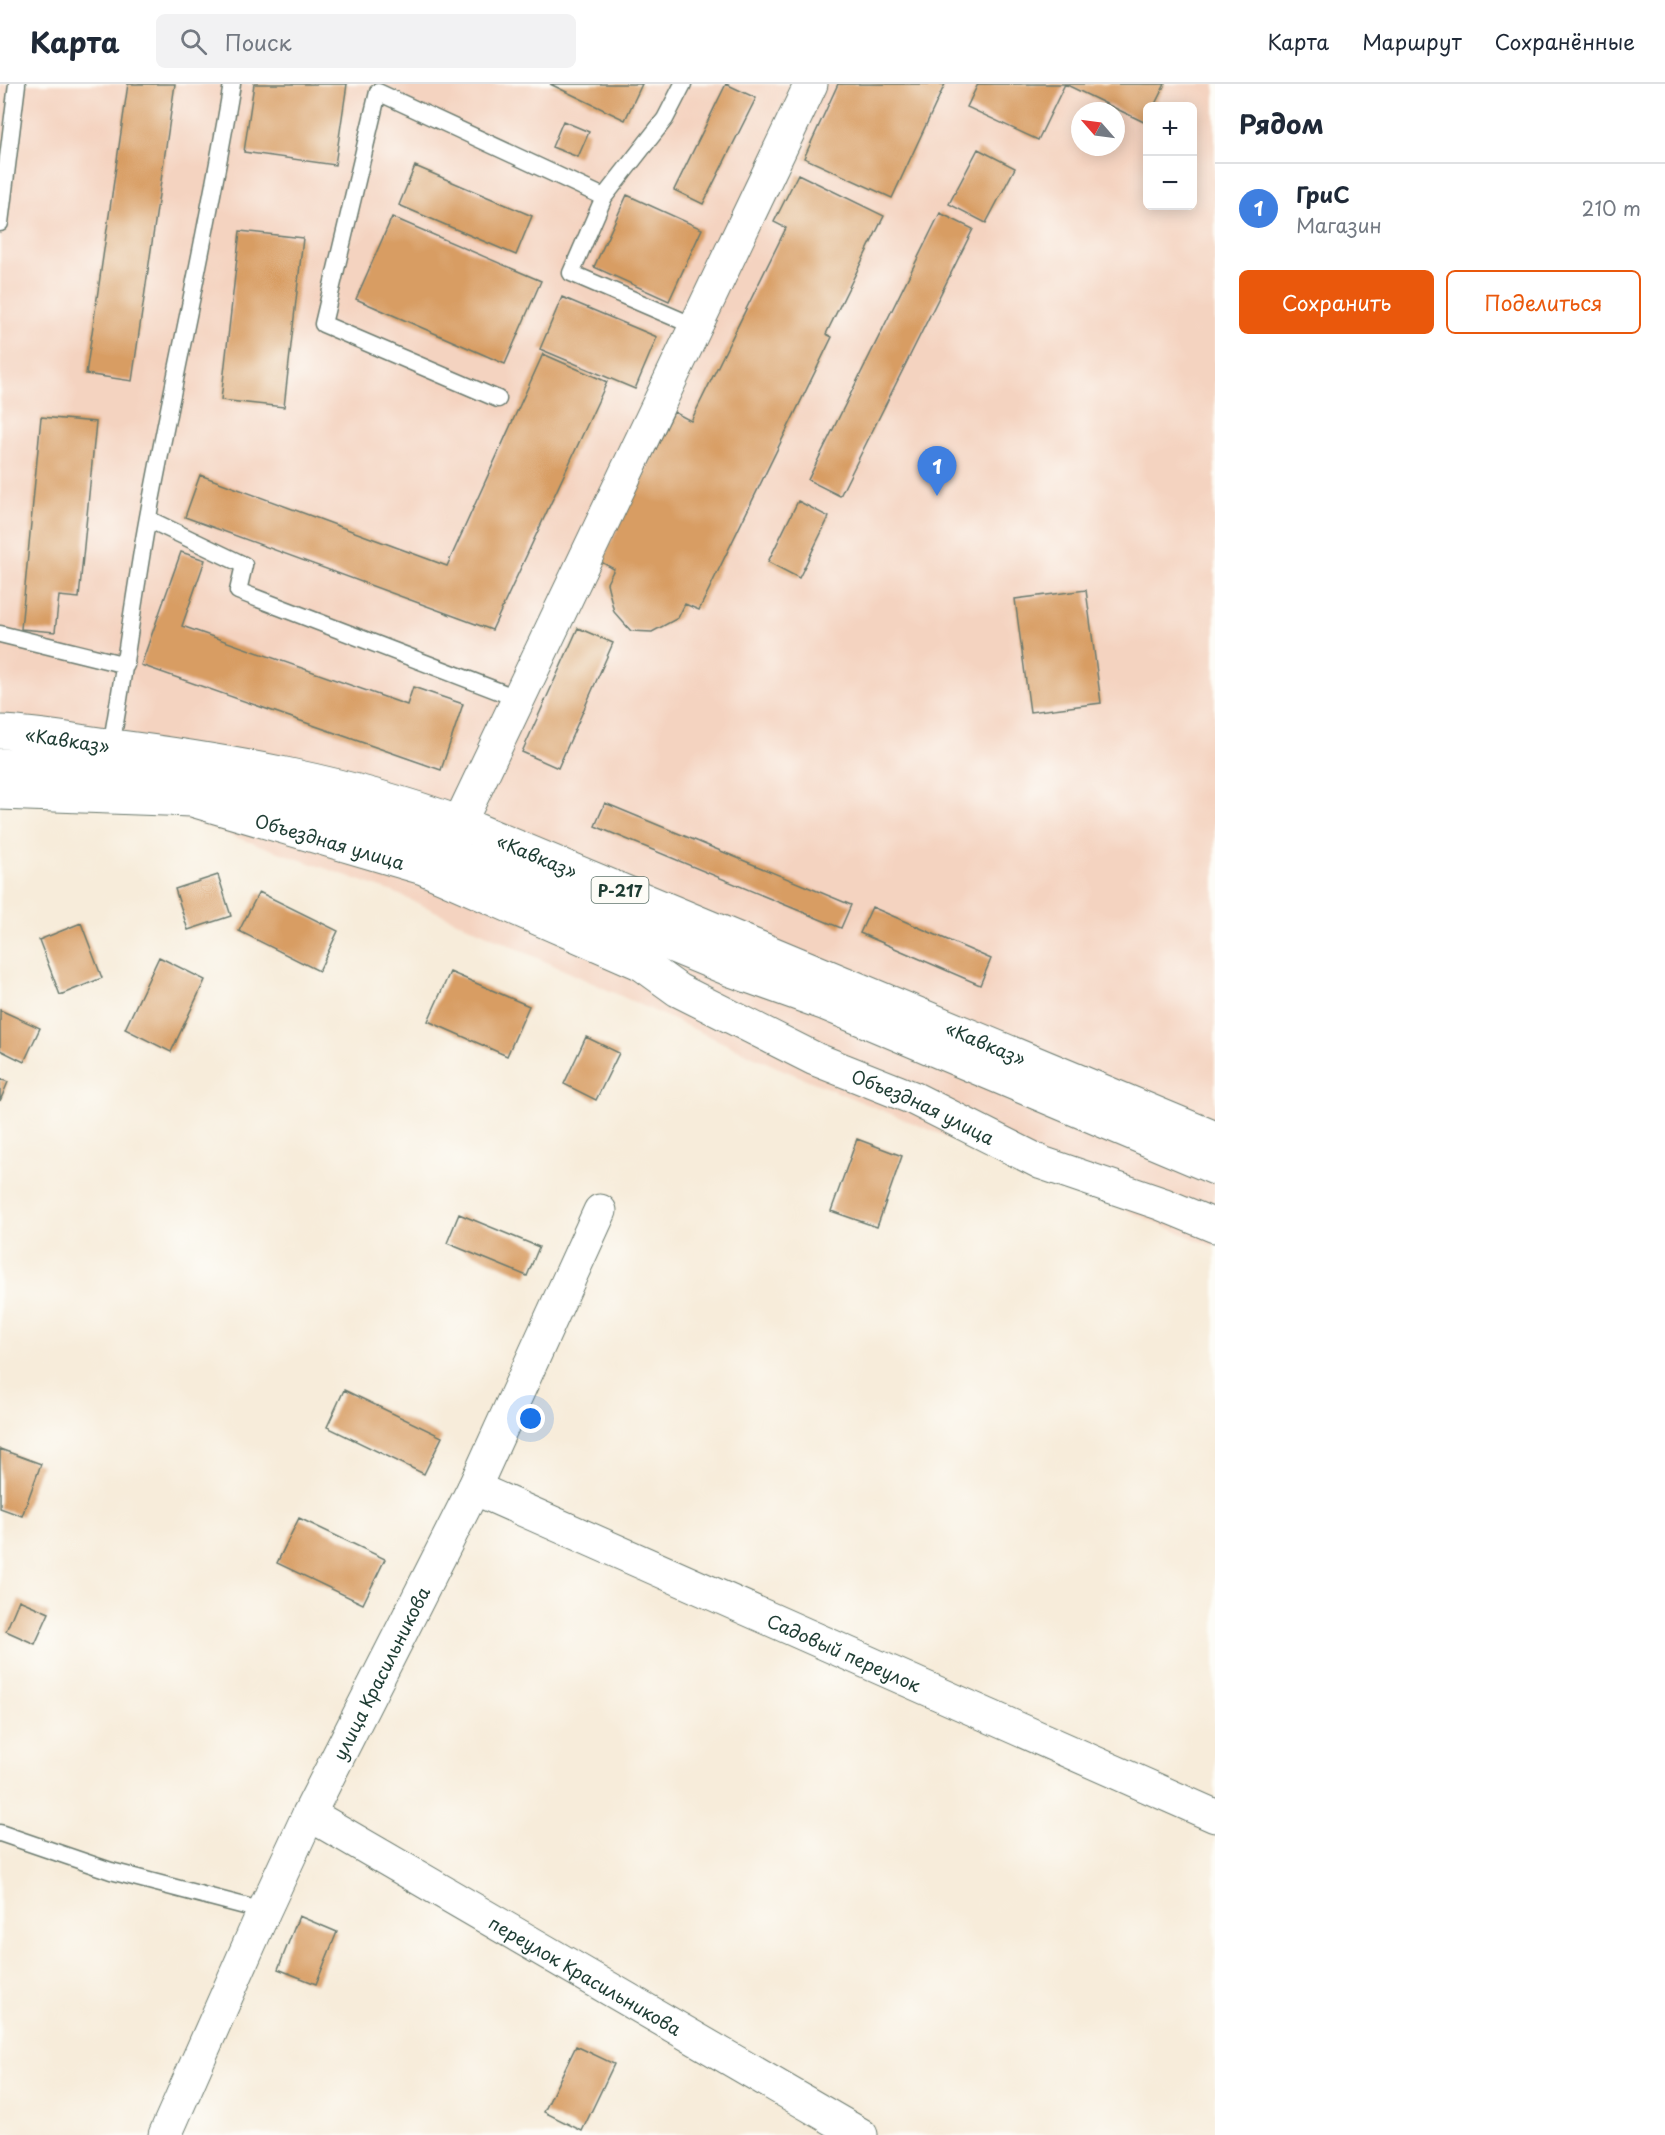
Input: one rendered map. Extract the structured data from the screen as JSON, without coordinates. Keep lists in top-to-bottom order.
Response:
{
  "streets": {
    "street": [
      "«Кавказ»",
      "Объездная улица",
      "Р-217",
      "Садовый переулок",
      "улица Красильникова",
      "переулок Красильникова"
    ]
  },
  "crossings": [
    ["Садовый переулок", "улица Красильникова"],
    ["улица Красильникова", "переулок Красильникова"]
  ],
  "north": "top left",
  "page": {
    "header": "Карта",
    "search": "Поиск",
    "nav": ["Карта", "Маршрут", "Сохранённые"],
    "heading": "Рядом",
    "map_buttons": ["+", "−"],
    "list": [
      {
        "mark": "1",
        "name": "ГриС",
        "note": "Магазин",
        "value": "210 m"
      }
    ],
    "buttons": ["Сохранить", "Поделиться"],
    "pins": "1"
  }
}
